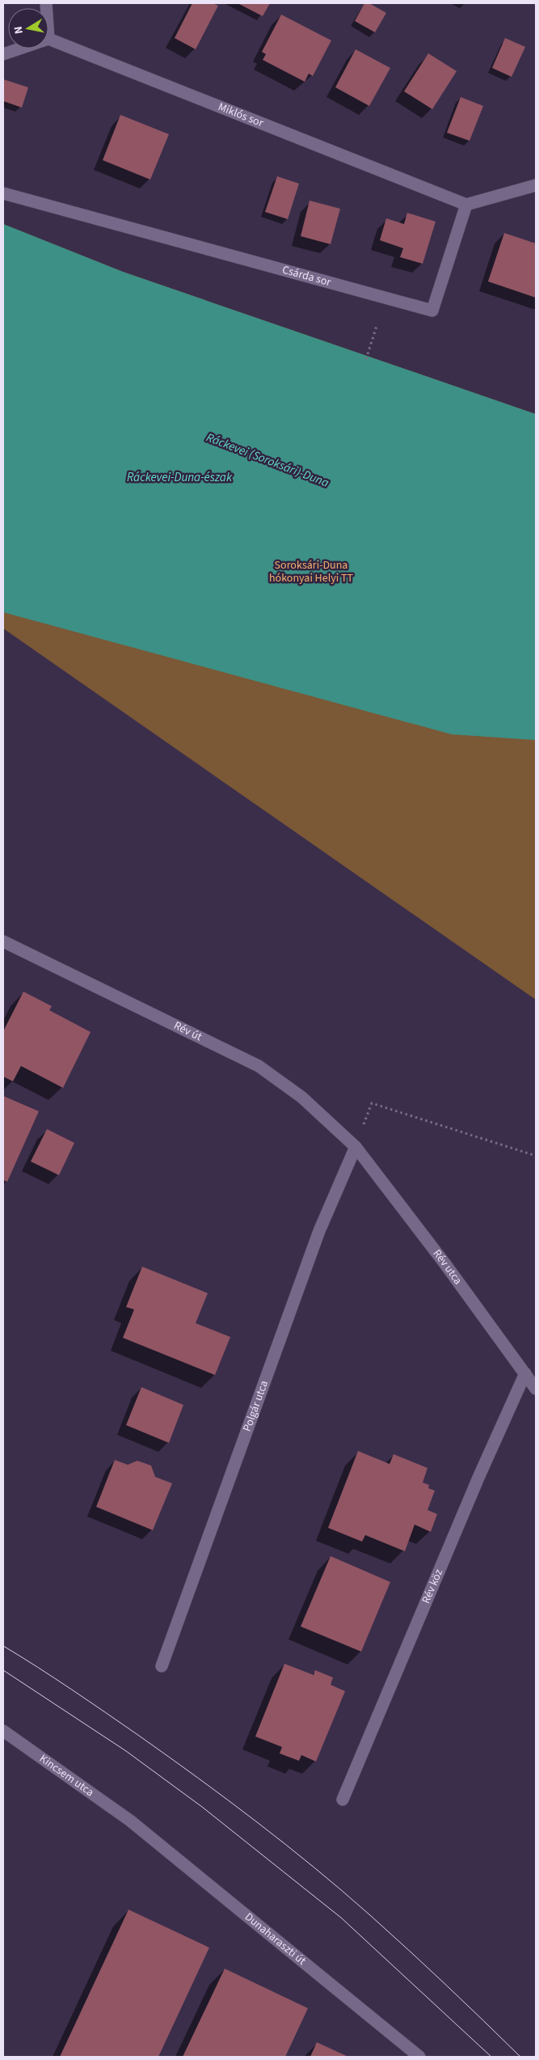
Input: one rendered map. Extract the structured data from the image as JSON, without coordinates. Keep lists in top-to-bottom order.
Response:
{
  "streets": {
    "street": [
      "Miklós sor",
      "Csárda sor",
      "Rév út",
      "Rév utca",
      "Polgár utca",
      "Rév köz",
      "Kincsem utca",
      "Dunaharaszti út"
    ]
  },
  "crossings": [
    ["Miklós sor", "Csárda sor"],
    ["Rév út", "Rév utca"],
    ["Rév út", "Polgár utca"],
    ["Rév utca", "Polgár utca"],
    ["Rév utca", "Rév köz"],
    ["Kincsem utca", "Dunaharaszti út"]
  ],
  "water": ["Ráckevei (Soroksári)-Duna", "Ráckevei-Duna-észak"],
  "parks": ["Soroksári-Duna hókonyai Helyi TT"],
  "north": "left"
}
